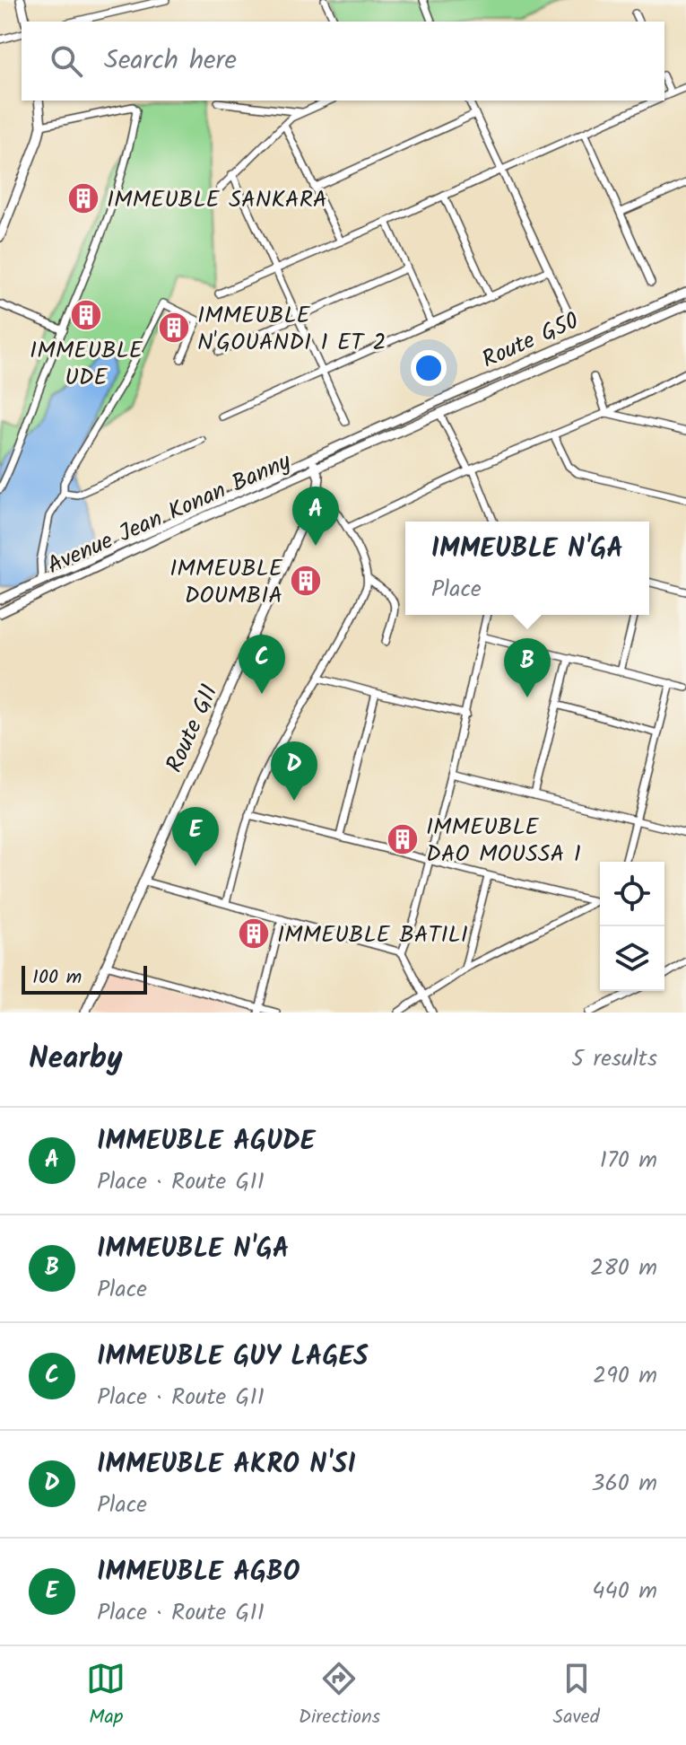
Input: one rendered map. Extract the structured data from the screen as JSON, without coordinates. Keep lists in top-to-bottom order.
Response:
{
  "streets": {
    "street": ["Route G50", "Avenue Jean Konan Banny", "Route G11"]
  },
  "crossings": [
    ["Route G50", "Avenue Jean Konan Banny"]
  ],
  "places": {
    "building": [
      "IMMEUBLE SANKARA",
      "IMMEUBLE UDE",
      "IMMEUBLE N'GOUANDI 1 ET 2",
      "IMMEUBLE DOUMBIA",
      "IMMEUBLE DAO MOUSSA 1",
      "IMMEUBLE BATILI"
    ]
  },
  "scale_bar": "100 m",
  "page": {
    "search": "Search here",
    "pins": [
      "A",
      "C",
      "B",
      "D",
      "E"
    ],
    "popup": ["IMMEUBLE N'GA", "Place"],
    "scale": "100 m",
    "heading": ["Nearby", "5 results"],
    "list": [
      {
        "mark": "A",
        "name": "IMMEUBLE AGUDE",
        "note": "Place · Route G11",
        "value": "170 m"
      },
      {
        "mark": "B",
        "name": "IMMEUBLE N'GA",
        "note": "Place",
        "value": "280 m"
      },
      {
        "mark": "C",
        "name": "IMMEUBLE GUY LAGES",
        "note": "Place · Route G11",
        "value": "290 m"
      },
      {
        "mark": "D",
        "name": "IMMEUBLE AKRO N'SI",
        "note": "Place",
        "value": "360 m"
      },
      {
        "mark": "E",
        "name": "IMMEUBLE AGBO",
        "note": "Place · Route G11",
        "value": "440 m"
      }
    ],
    "nav": ["Map", "Directions", "Saved"]
  }
}
